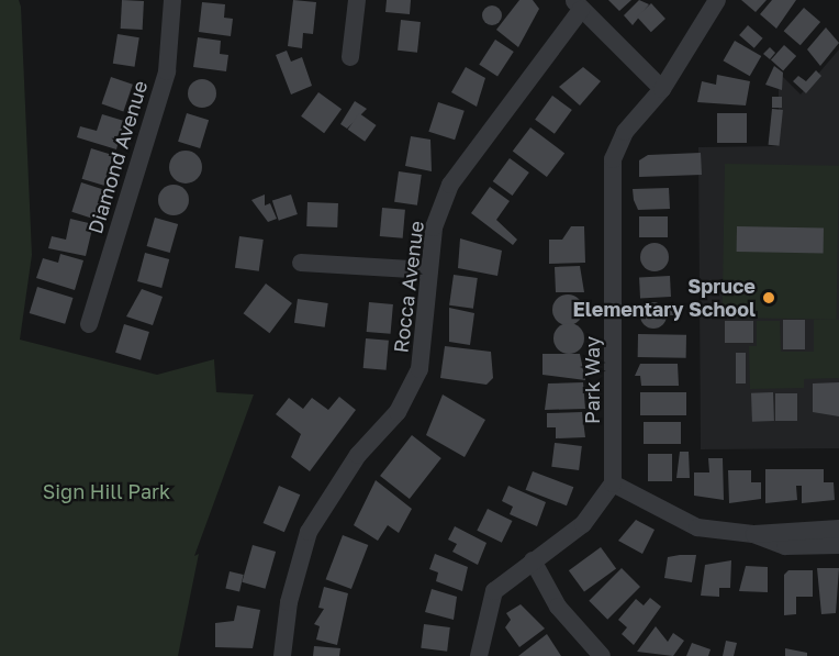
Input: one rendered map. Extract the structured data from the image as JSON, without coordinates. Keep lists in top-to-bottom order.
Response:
{
  "streets": {
    "street": ["Diamond Avenue", "Rocca Avenue", "Park Way"]
  },
  "parks": ["Sign Hill Park"],
  "places": ["Spruce Elementary School"]
}
